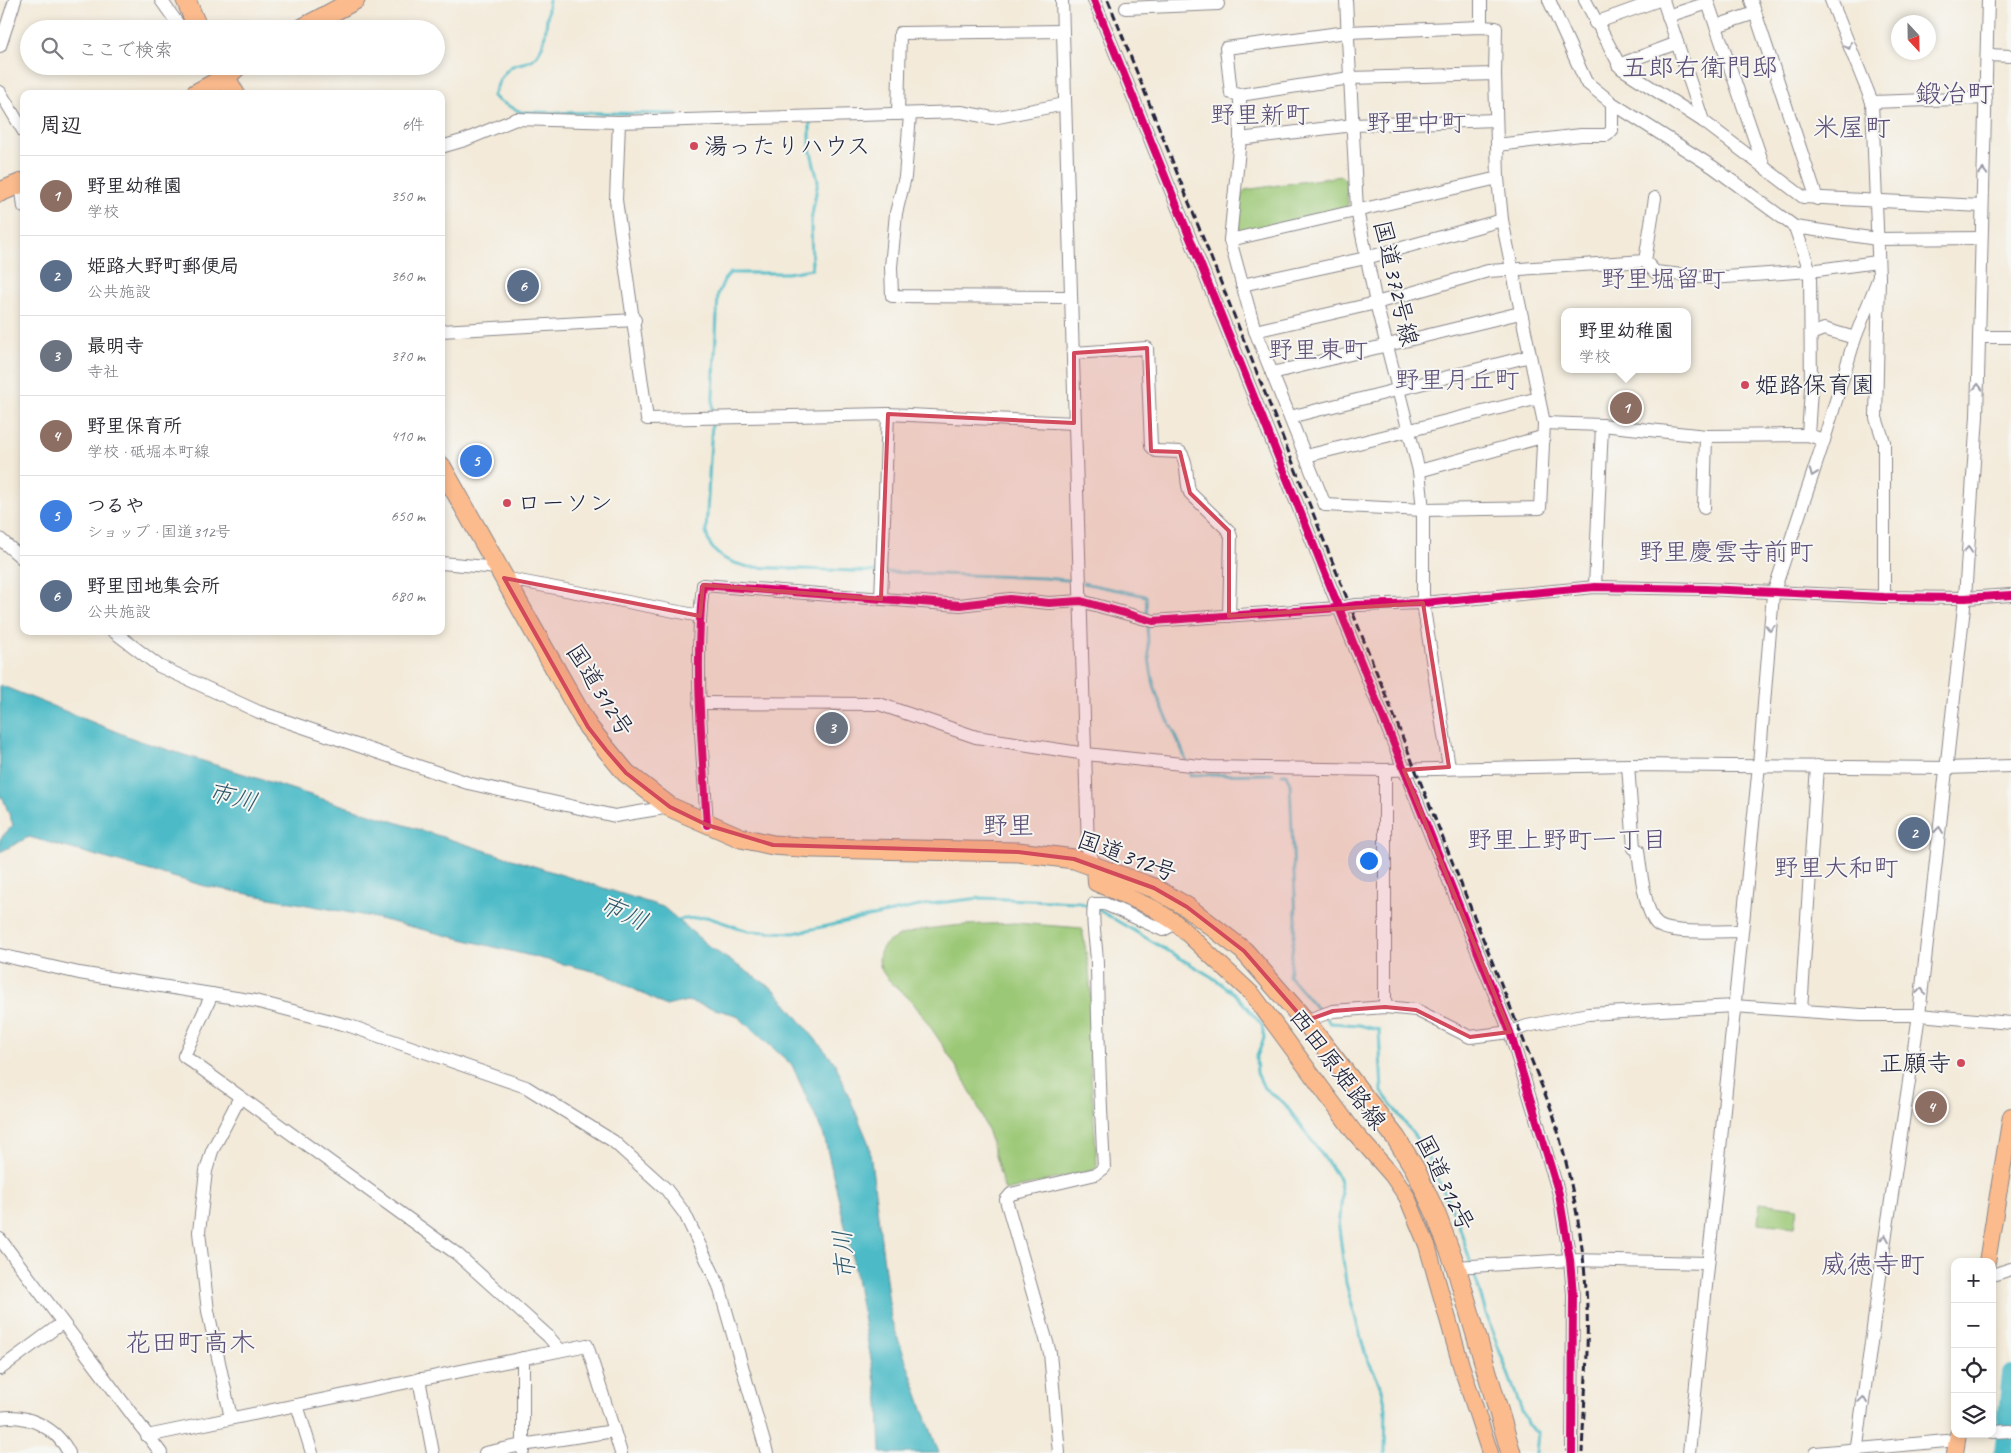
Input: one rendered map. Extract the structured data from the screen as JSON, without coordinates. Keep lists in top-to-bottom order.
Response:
{
  "streets": {
    "highway": ["国道312号"],
    "main road": ["西田原姫路線"],
    "street": ["国道372号線"]
  },
  "crossings": [
    ["国道312号", "西田原姫路線"]
  ],
  "districts": [
    "五郎右衛門邸",
    "鍛冶町",
    "野里新町",
    "野里中町",
    "米屋町",
    "野里堀留町",
    "野里東町",
    "野里月丘町",
    "野里慶雲寺前町",
    "野里",
    "野里上野町一丁目",
    "野里大和町",
    "威徳寺町",
    "花田町高木"
  ],
  "water": ["市川"],
  "places": [
    "湯ったりハウス",
    "姫路保育園",
    "ローソン",
    "正願寺"
  ],
  "north": "bottom",
  "page": {
    "search": "ここで検索",
    "heading": ["周辺", "6件"],
    "list": [
      {
        "mark": "1",
        "name": "野里幼稚園",
        "note": "学校",
        "value": "350 m"
      },
      {
        "mark": "2",
        "name": "姫路大野町郵便局",
        "note": "公共施設",
        "value": "360 m"
      },
      {
        "mark": "3",
        "name": "最明寺",
        "note": "寺社",
        "value": "370 m"
      },
      {
        "mark": "4",
        "name": "野里保育所",
        "note": "学校 · 砥堀本町線",
        "value": "410 m"
      },
      {
        "mark": "5",
        "name": "つるや",
        "note": "ショップ · 国道312号",
        "value": "650 m"
      },
      {
        "mark": "6",
        "name": "野里団地集会所",
        "note": "公共施設",
        "value": "680 m"
      }
    ],
    "pins": [
      "6",
      "1",
      "5",
      "3",
      "2",
      "4"
    ],
    "popup": ["野里幼稚園", "学校"],
    "map_buttons": ["+", "−"]
  }
}
